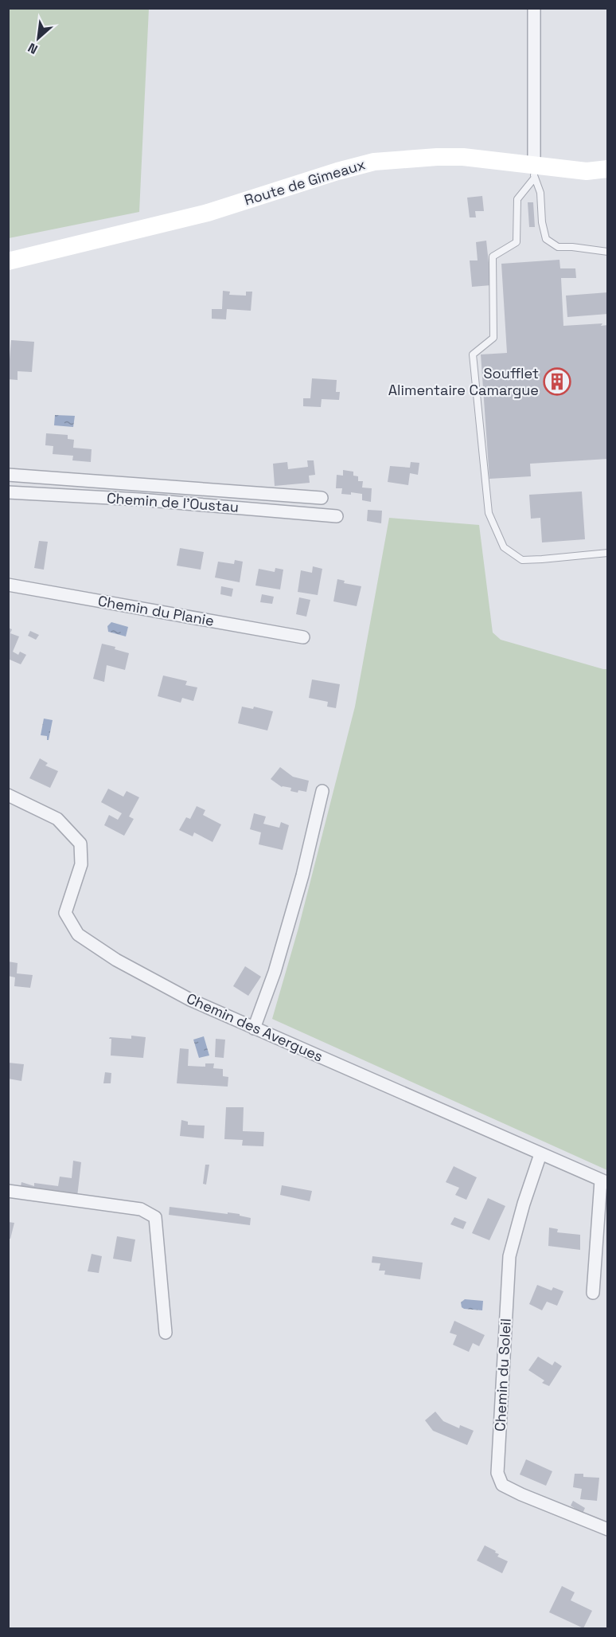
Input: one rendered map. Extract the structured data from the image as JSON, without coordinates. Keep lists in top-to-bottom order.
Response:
{
  "streets": {
    "street": [
      "Route de Gimeaux",
      "Chemin de l'Oustau",
      "Chemin du Planie",
      "Chemin des Avergues",
      "Chemin du Soleil"
    ]
  },
  "crossings": [
    ["Chemin des Avergues", "Chemin du Soleil"]
  ],
  "places": {
    "building": ["Soufflet Alimentaire Camargue"]
  },
  "north": "bottom left"
}
